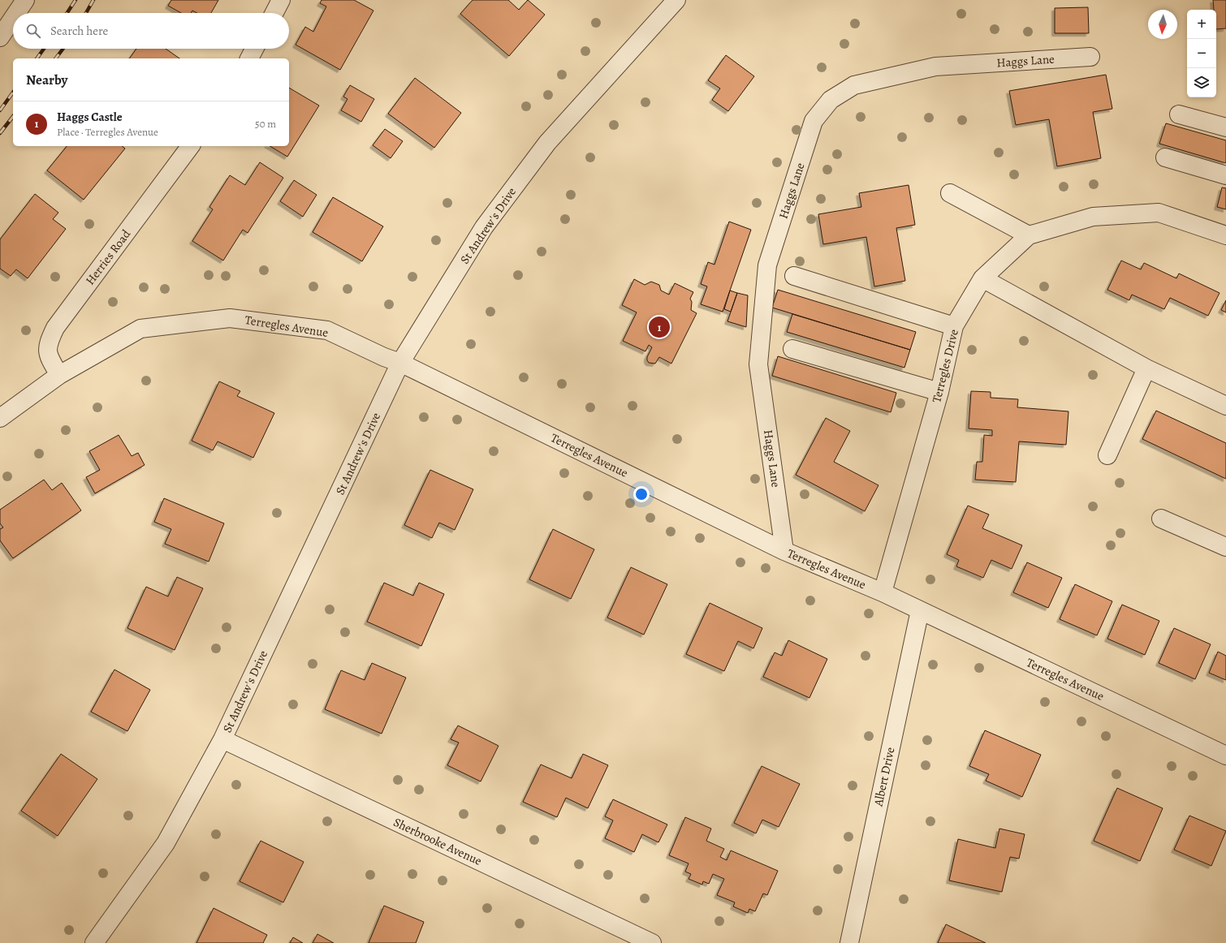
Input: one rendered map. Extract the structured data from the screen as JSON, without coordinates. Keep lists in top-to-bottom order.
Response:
{
  "streets": {
    "street": [
      "Haggs Lane",
      "St Andrew's Drive",
      "Herries Road",
      "Terregles Avenue",
      "Terregles Drive",
      "Albert Drive",
      "Sherbrooke Avenue"
    ]
  },
  "crossings": [
    ["Haggs Lane", "Terregles Avenue"],
    ["St Andrew's Drive", "Terregles Avenue"],
    ["St Andrew's Drive", "Sherbrooke Avenue"],
    ["Herries Road", "Terregles Avenue"],
    ["Terregles Avenue", "Terregles Drive"],
    ["Terregles Avenue", "Albert Drive"]
  ],
  "north": "bottom",
  "page": {
    "map_buttons": ["+", "−"],
    "search": "Search here",
    "heading": "Nearby",
    "list": [
      {
        "mark": "1",
        "name": "Haggs Castle",
        "note": "Place · Terregles Avenue",
        "value": "50 m"
      }
    ],
    "pins": "1"
  }
}
